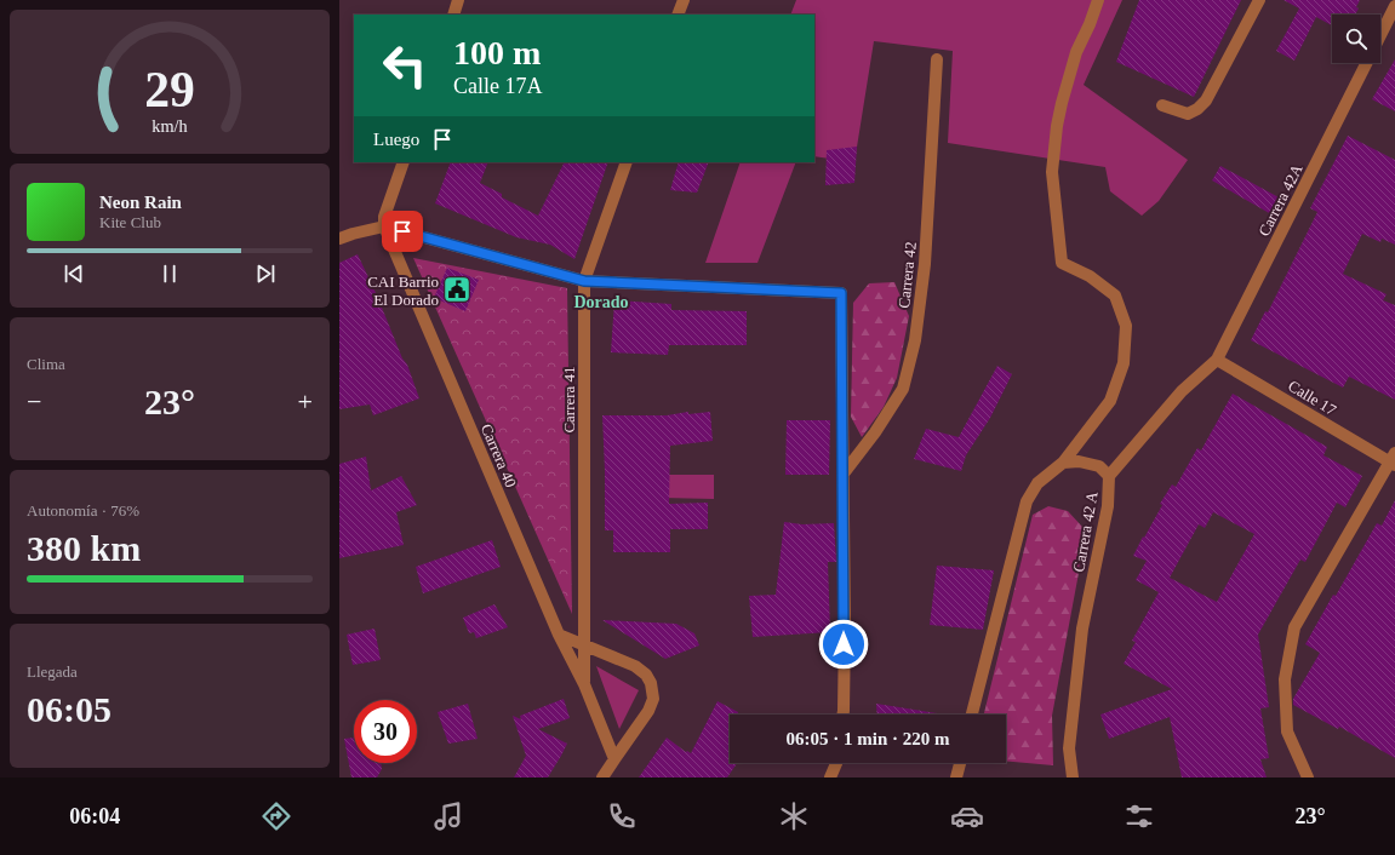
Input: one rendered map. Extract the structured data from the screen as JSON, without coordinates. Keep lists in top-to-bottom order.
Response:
{
  "streets": {
    "street": [
      "Carrera 42A",
      "Carrera 42",
      "Calle 17",
      "Carrera 41",
      "Carrera 40",
      "Carrera 42 A"
    ]
  },
  "crossings": [
    ["Carrera 42A", "Calle 17"],
    ["Carrera 41", "Carrera 40"]
  ],
  "districts": ["Dorado"],
  "places": {
    "public building": ["CAI Barrio El Dorado"]
  },
  "page": {
    "turn": ["100 m", "Calle 17A"],
    "then": "Luego",
    "song": ["Neon Rain", "Kite Club"],
    "tile": [
      "Clima",
      ["Autonomía · 76%", "380 km"],
      ["Llegada", "06:05"]
    ],
    "heat": ["−", "23°", "+"],
    "limit": "30",
    "trip": "06:05 · 1 min · 220 m",
    "tabs": ["06:04", "23°"],
    "gauge": ["29", "km/h"]
  }
}
